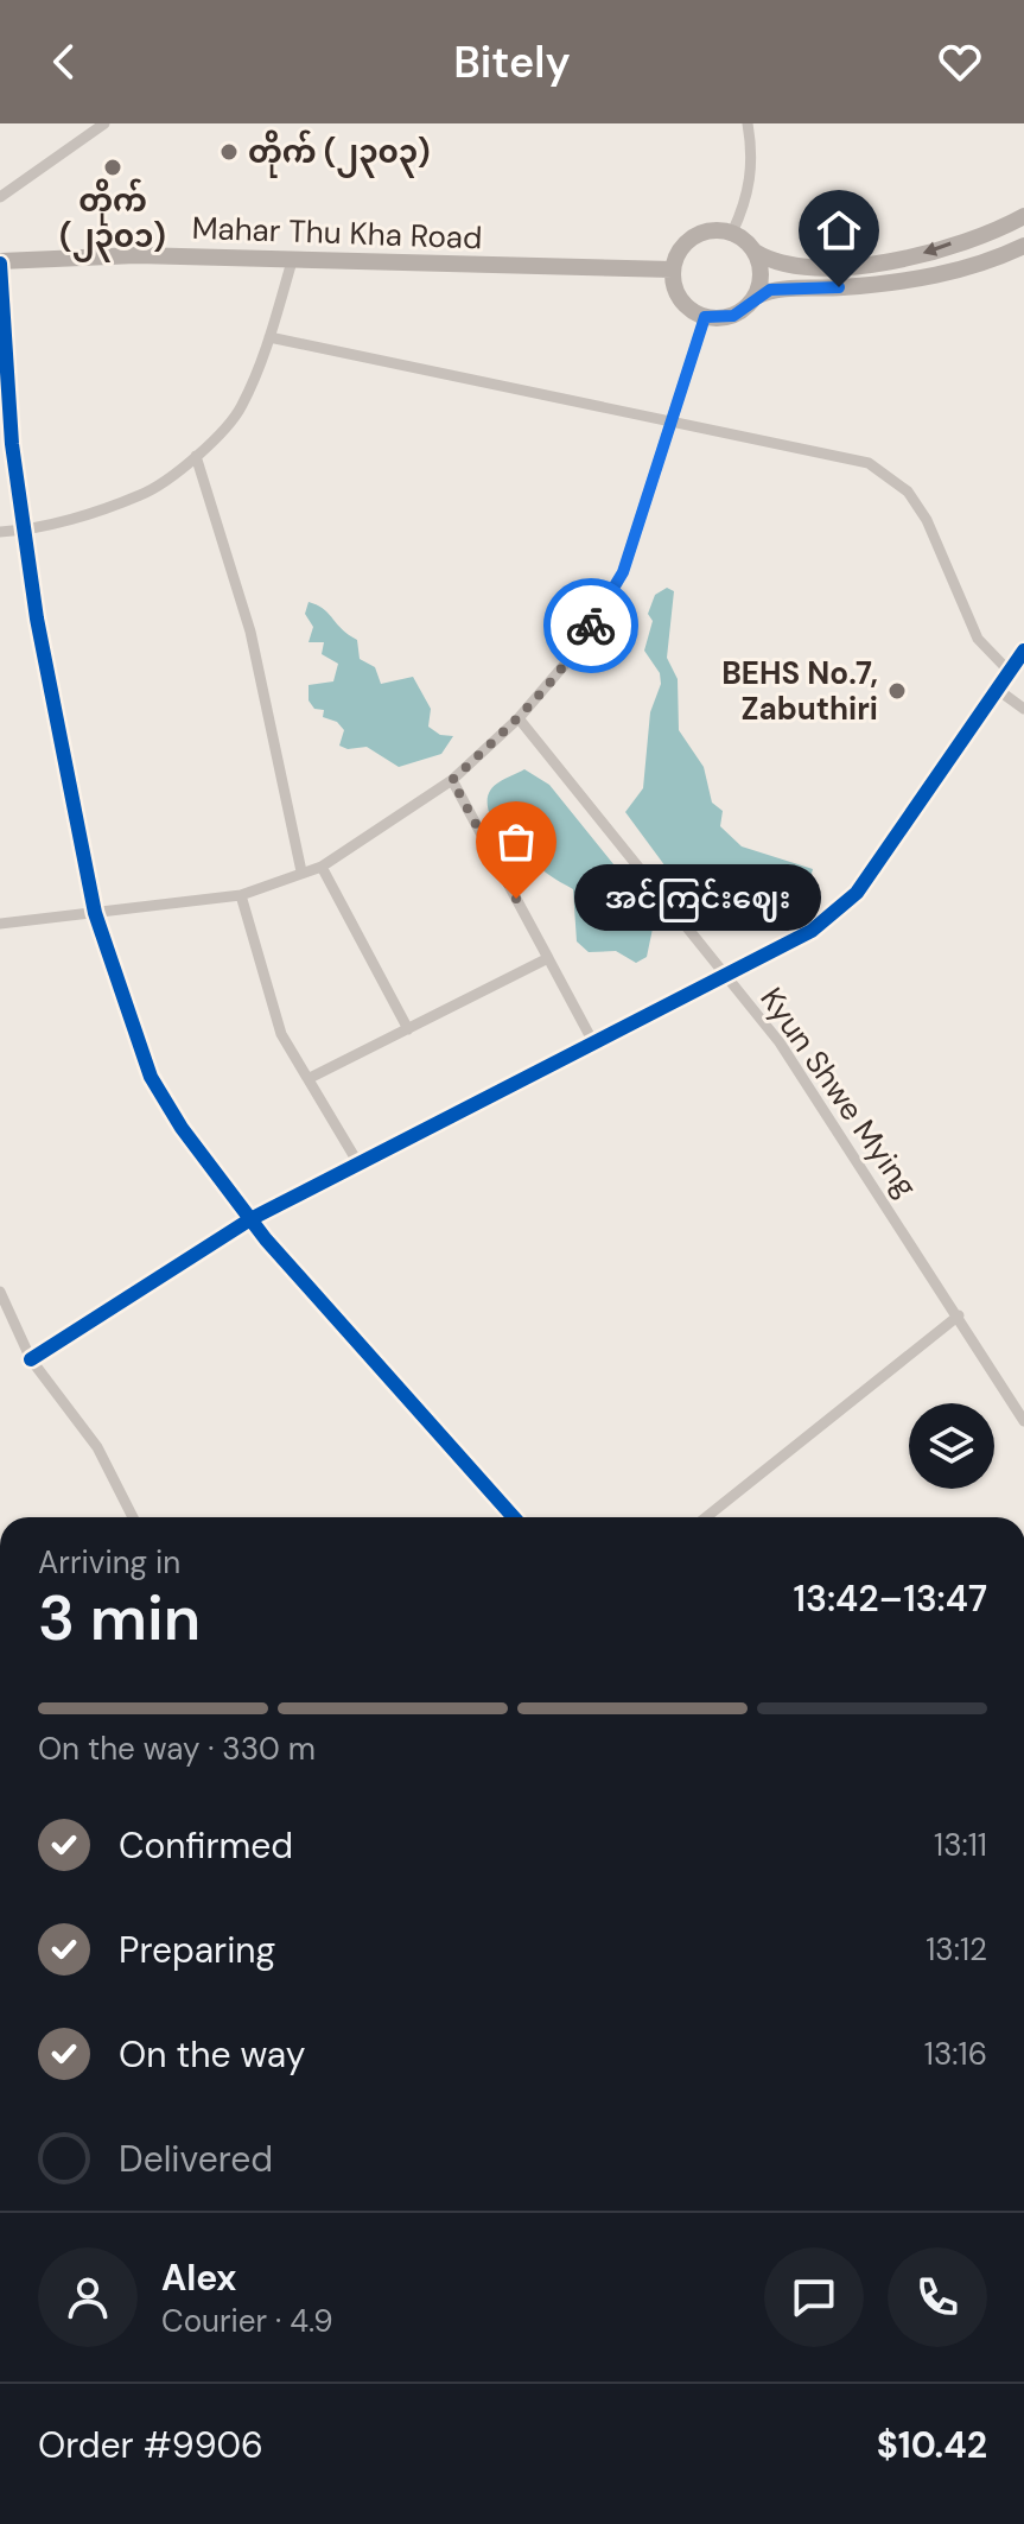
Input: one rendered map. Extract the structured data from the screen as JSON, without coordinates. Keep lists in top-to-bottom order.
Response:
{
  "streets": {
    "main road": ["Mahar Thu Kha Road"],
    "street": ["Kyun Shwe Mying"]
  },
  "places": [
    "တိုက် (၂၃၀၃)",
    "တိုက် (၂၃၀၁)",
    "BEHS No.7, Zabuthiri",
    "အင်ကြင်းဈေး"
  ],
  "page": {
    "header": "Bitely",
    "bubble": "အင်ကြင်းဈေး",
    "heading": ["3 min", "Arriving in", "13:42–13:47"],
    "panel": [
      "Alex",
      "Courier · 4.9",
      "Order #9906",
      "$10.42"
    ],
    "bar": "On the way · 330 m",
    "list": [
      ["Confirmed", "13:11"],
      ["Preparing", "13:12"],
      ["On the way", "13:16"],
      "Delivered"
    ]
  }
}
